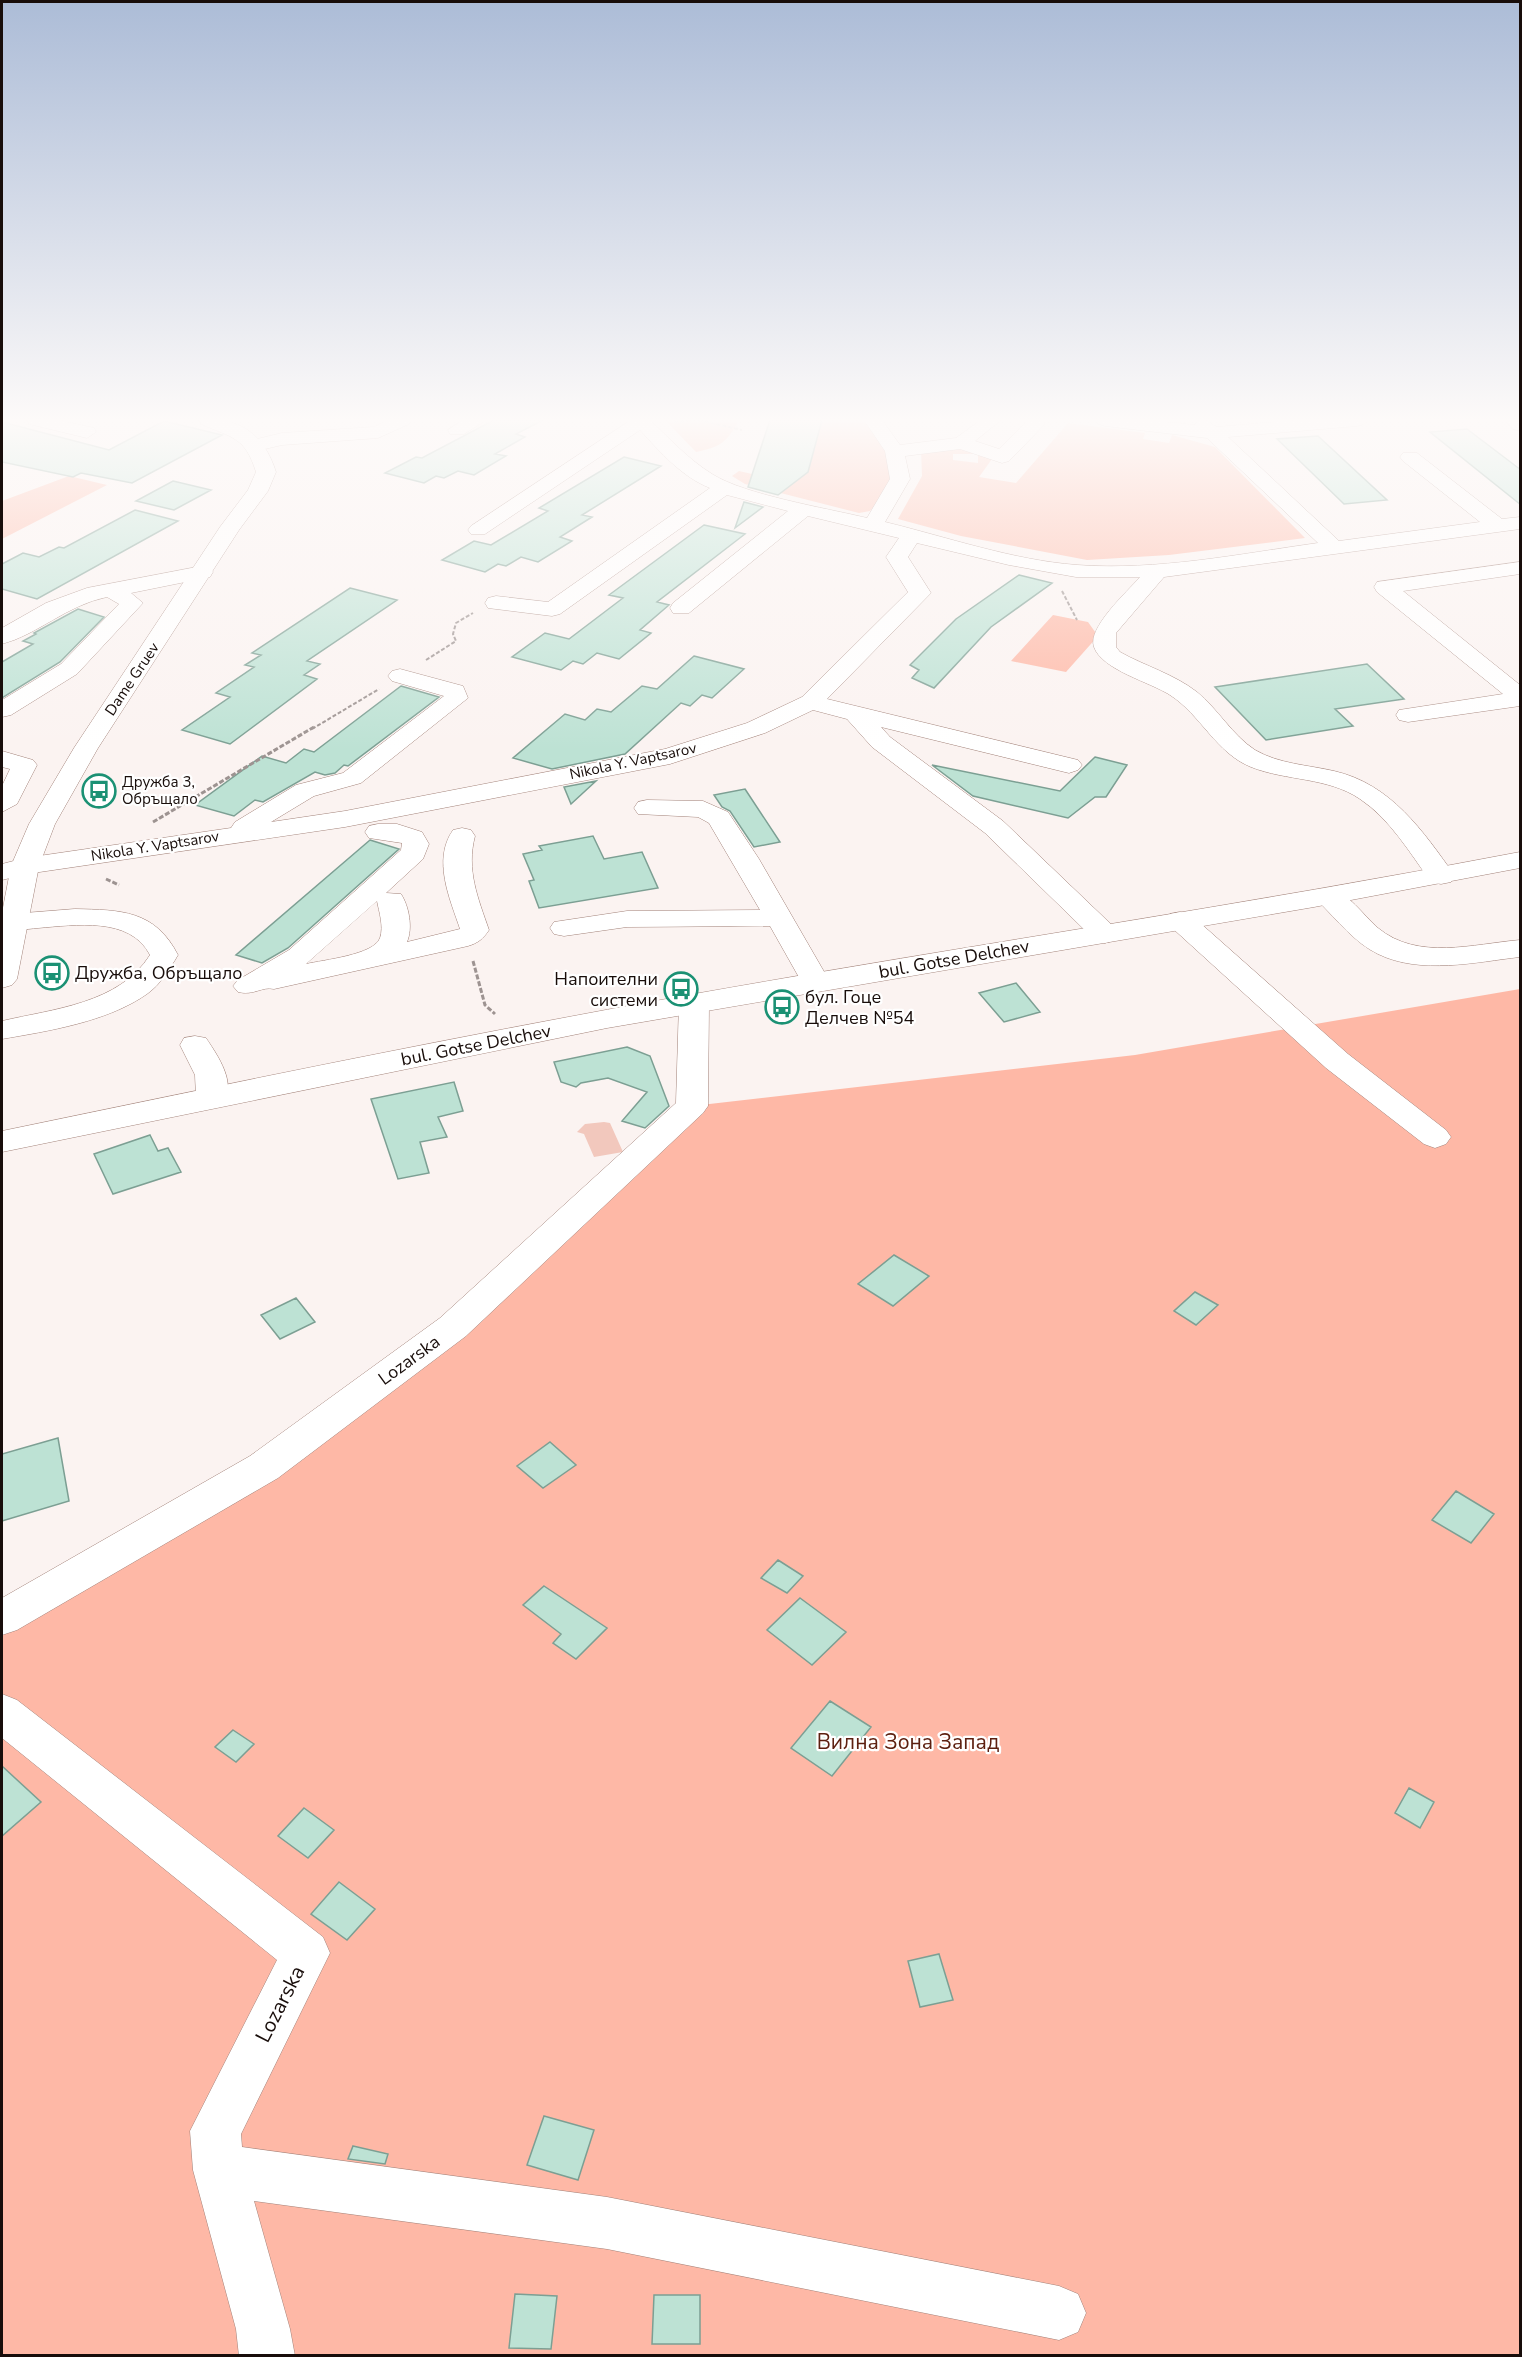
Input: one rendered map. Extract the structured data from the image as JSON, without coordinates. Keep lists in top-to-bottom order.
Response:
{
  "streets": {
    "street": [
      "Dame Gruev",
      "Nikola Y. Vaptsarov",
      "bul. Gotse Delchev",
      "Lozarska"
    ]
  },
  "crossings": [
    ["Dame Gruev", "Nikola Y. Vaptsarov"],
    ["bul. Gotse Delchev", "Lozarska"]
  ],
  "parks": ["Вилна Зона Запад"],
  "places": {
    "bus stop": [
      "Дружба 3, Обръщало",
      "Дружба, Обръщало",
      "Напоителни системи",
      "бул. Гоце Делчев №54"
    ]
  }
}
